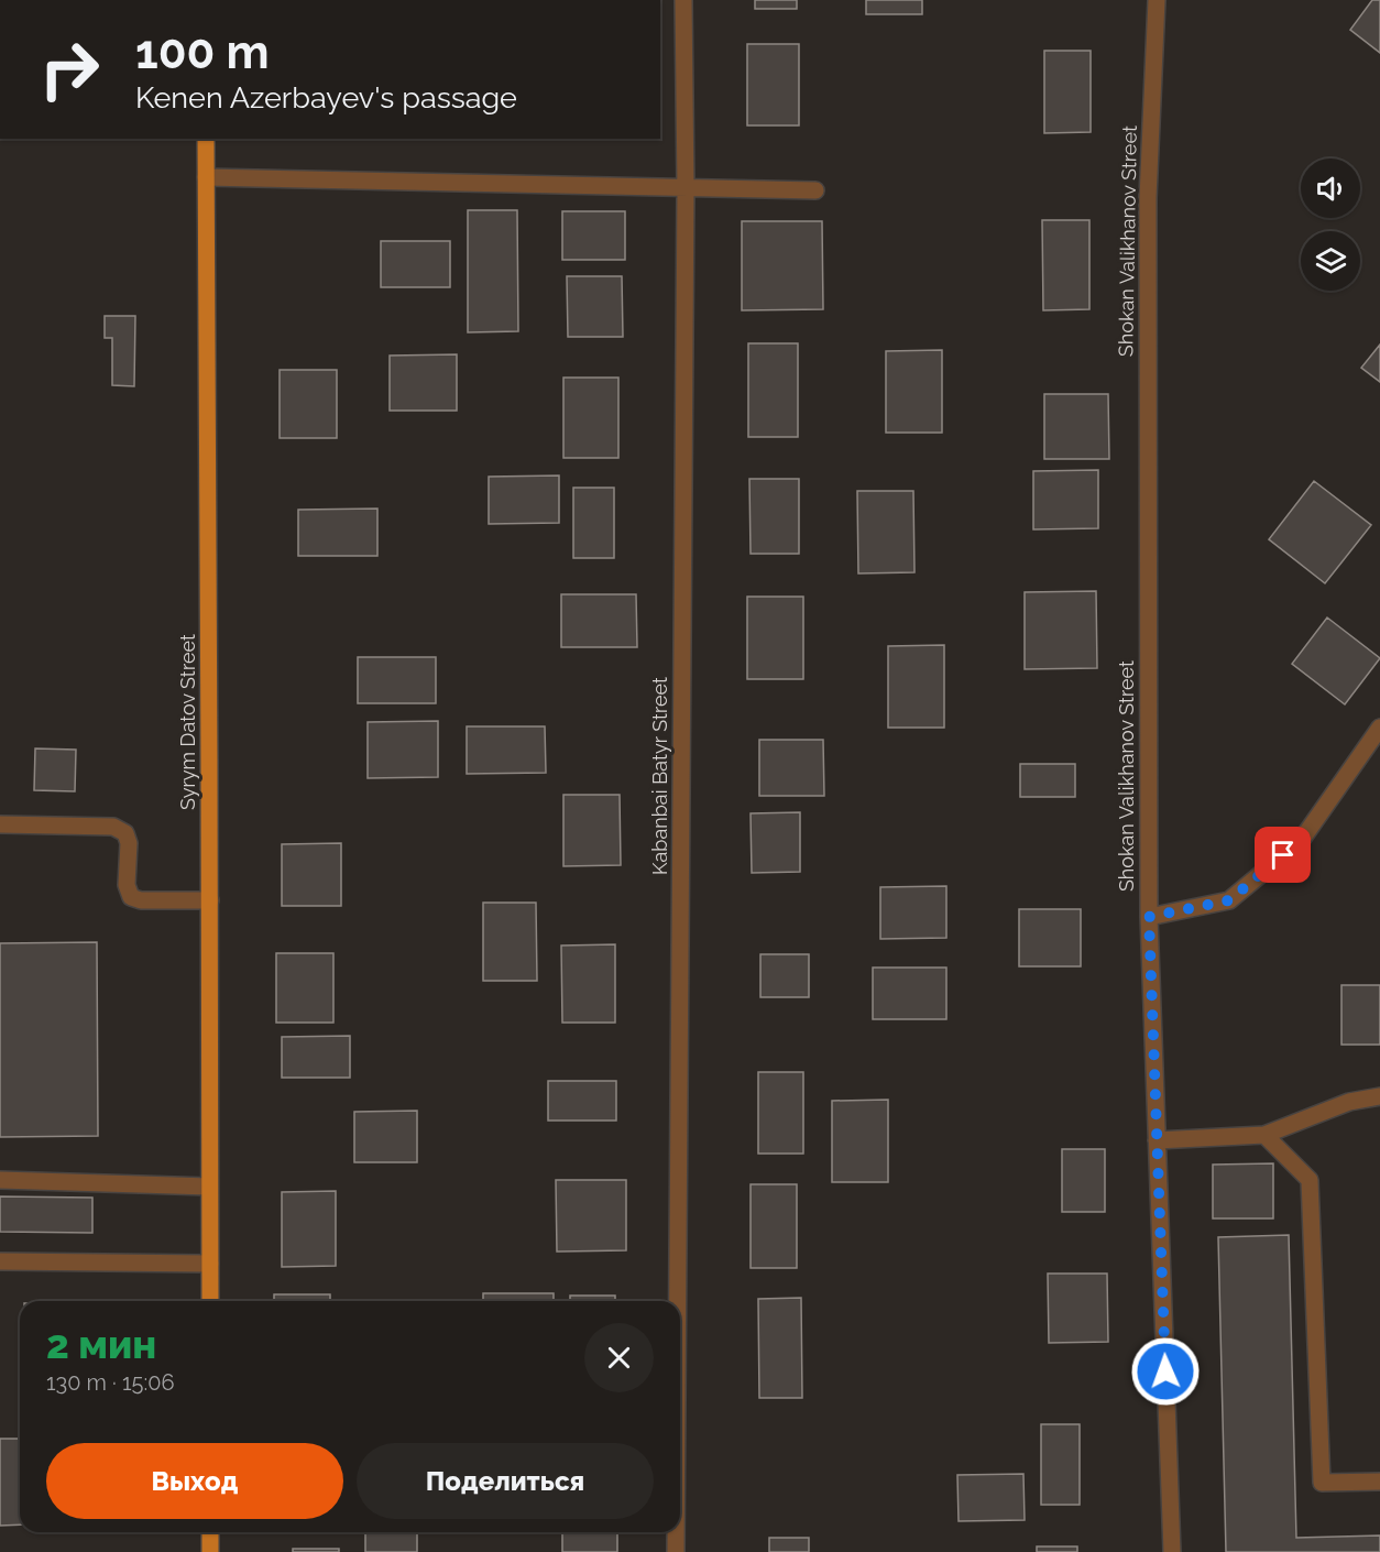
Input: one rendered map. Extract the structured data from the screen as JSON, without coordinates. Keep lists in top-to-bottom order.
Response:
{
  "streets": {
    "main road": ["Syrym Datov Street"],
    "street": ["Shokan Valikhanov Street", "Kabanbai Batyr Street"]
  },
  "page": {
    "turn": ["100 m", "Kenen Azerbayev's passage"],
    "heading": ["2 мин", "130 m · 15:06"],
    "buttons": ["Выход", "Поделиться"]
  }
}
